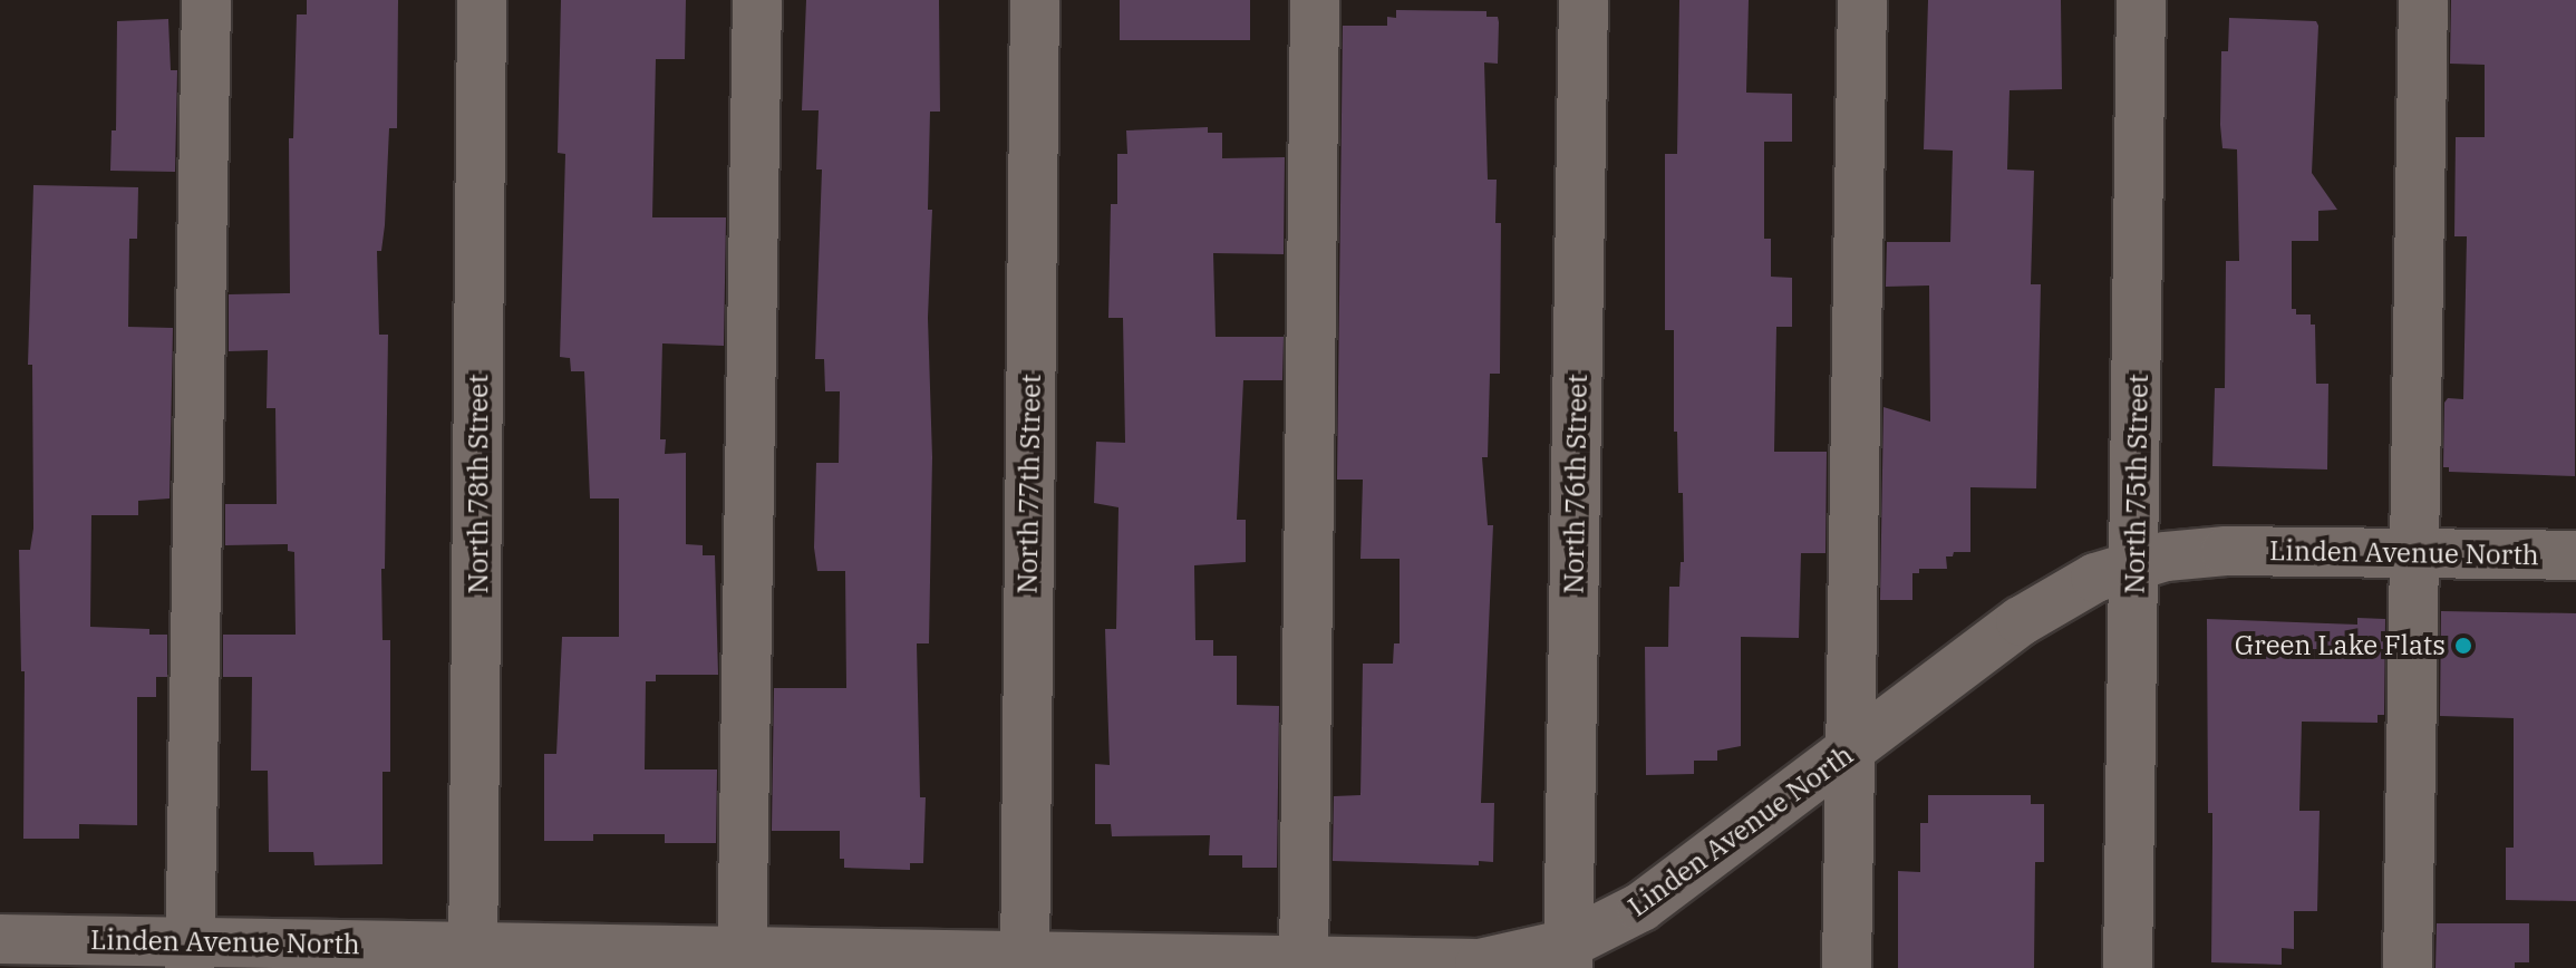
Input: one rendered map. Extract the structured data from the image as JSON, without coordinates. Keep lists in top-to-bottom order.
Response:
{
  "streets": {
    "street": [
      "North 78th Street",
      "North 77th Street",
      "North 76th Street",
      "North 75th Street",
      "Linden Avenue North"
    ]
  },
  "crossings": [
    ["North 78th Street", "Linden Avenue North"],
    ["North 77th Street", "Linden Avenue North"],
    ["North 76th Street", "Linden Avenue North"],
    ["North 75th Street", "Linden Avenue North"]
  ],
  "places": ["Green Lake Flats"]
}
